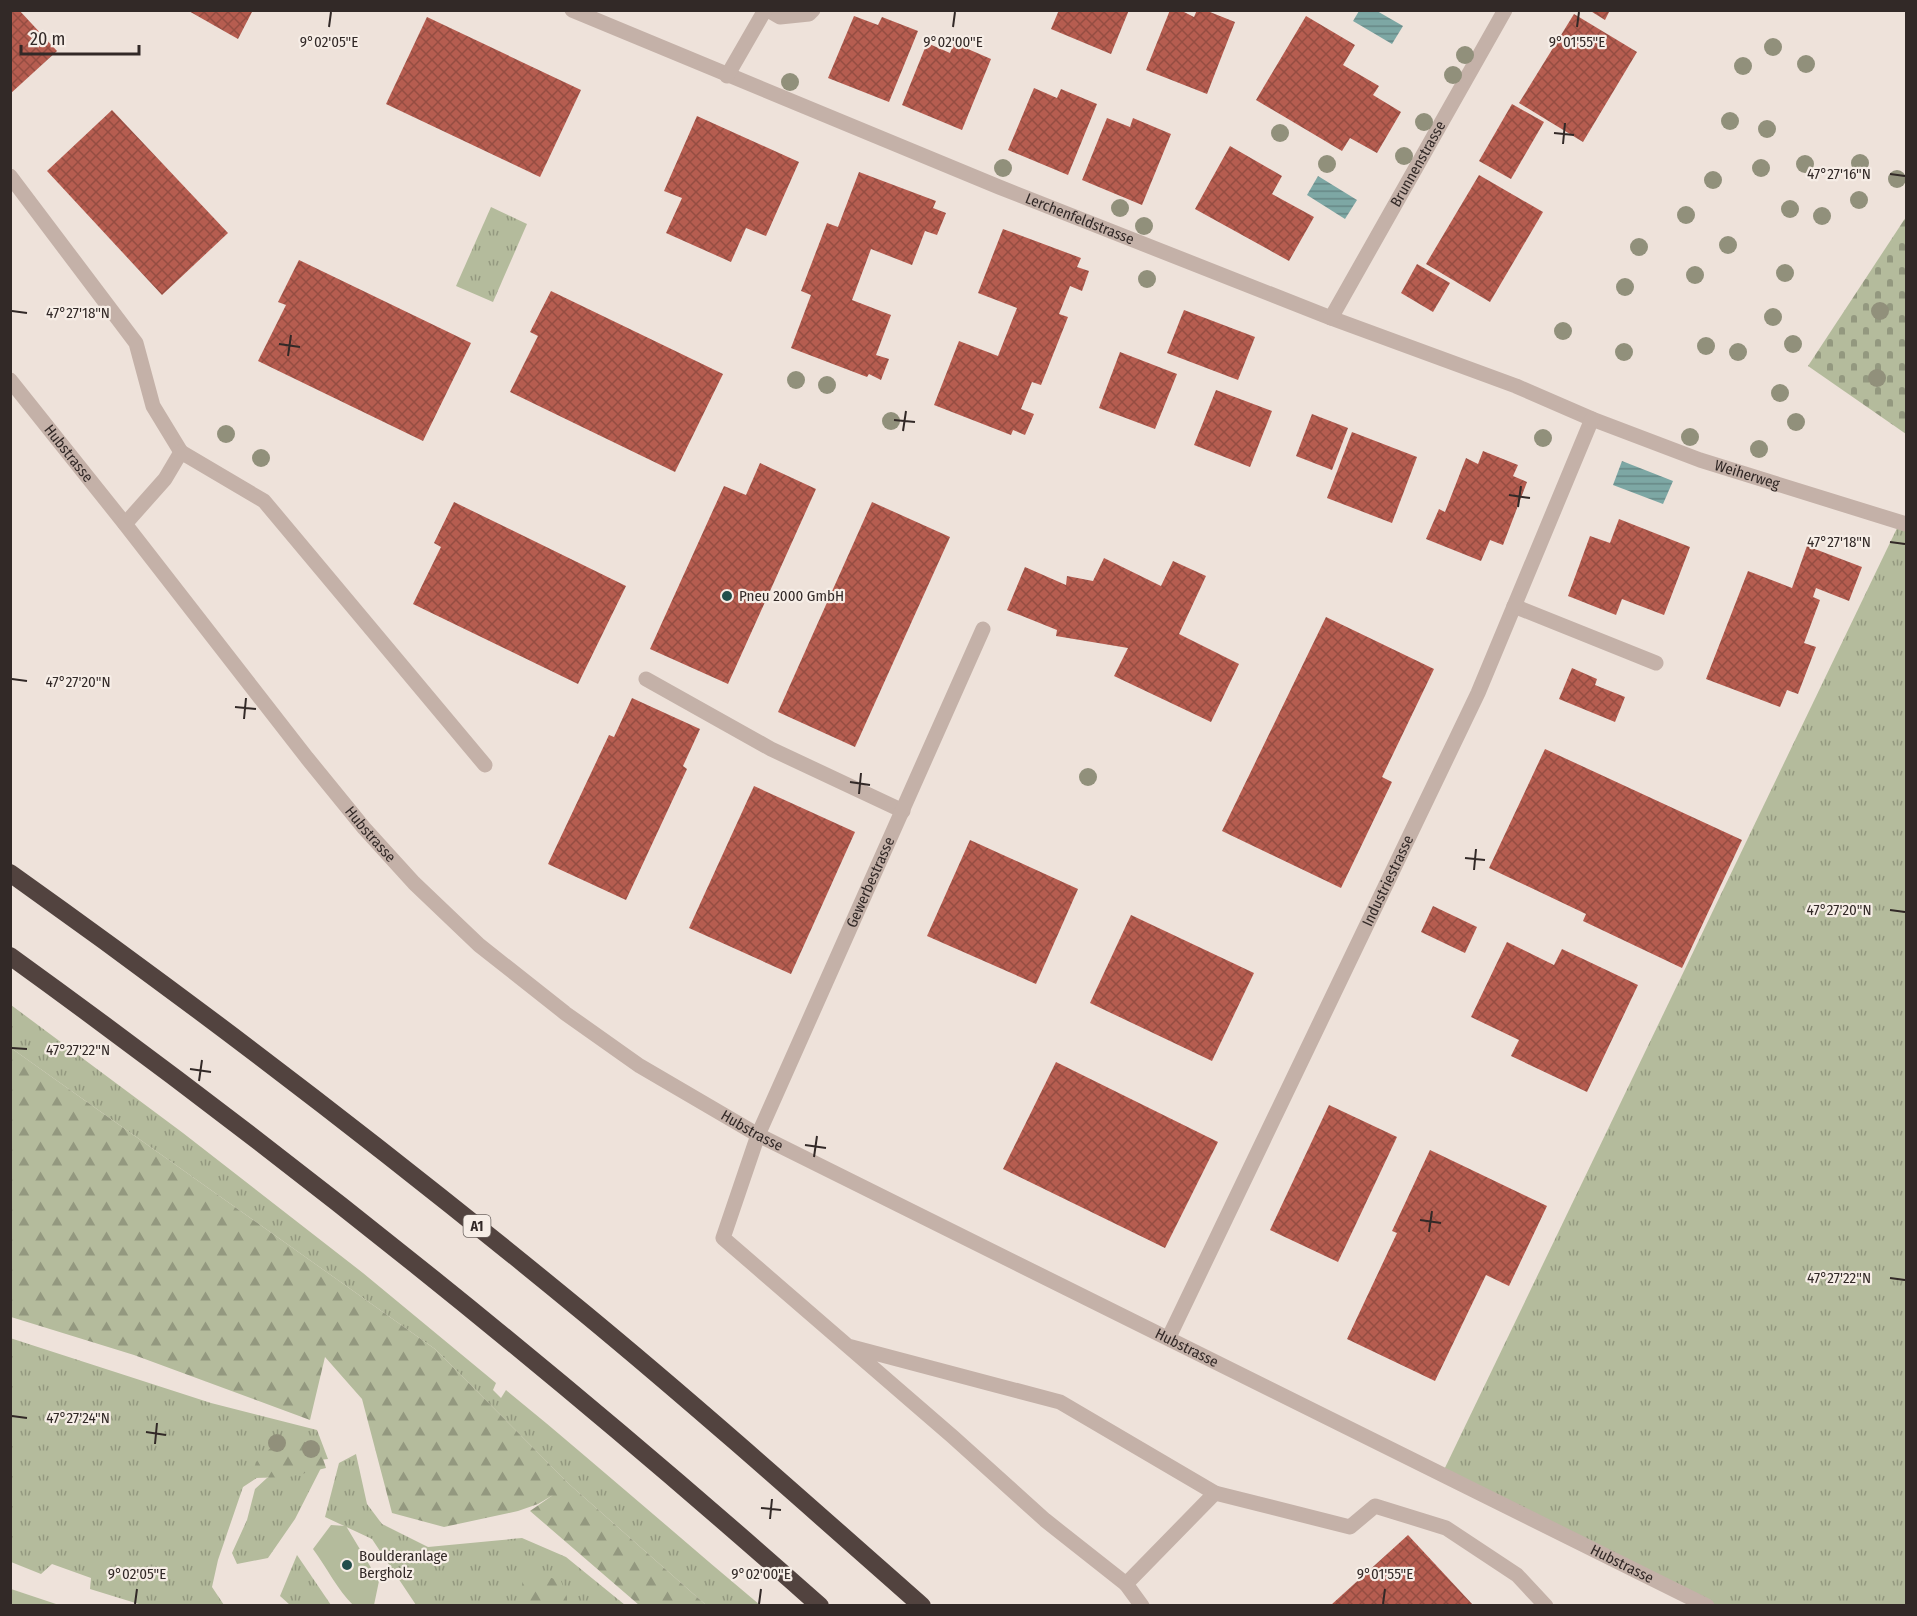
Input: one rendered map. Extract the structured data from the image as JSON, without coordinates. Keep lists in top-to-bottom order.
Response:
{
  "streets": {
    "highway": ["A1"],
    "street": [
      "Brunnenstrasse",
      "Lerchenfeldstrasse",
      "Hubstrasse",
      "Weiherweg",
      "Gewerbestrasse",
      "Industriestrasse"
    ]
  },
  "crossings": [
    ["Brunnenstrasse", "Lerchenfeldstrasse"],
    ["Lerchenfeldstrasse", "Weiherweg"],
    ["Lerchenfeldstrasse", "Industriestrasse"],
    ["Hubstrasse", "Gewerbestrasse"],
    ["Hubstrasse", "Industriestrasse"],
    ["Weiherweg", "Industriestrasse"]
  ],
  "places": ["Pneu 2000 GmbH", "Boulderanlage Bergholz"],
  "scale_bar": "20 m",
  "coordinates": [
    "9°02'05\"E",
    "9°02'00\"E",
    "9°01'55\"E",
    "47°27'16\"N",
    "47°27'18\"N",
    "47°27'20\"N",
    "47°27'22\"N",
    "47°27'24\"N"
  ]
}
